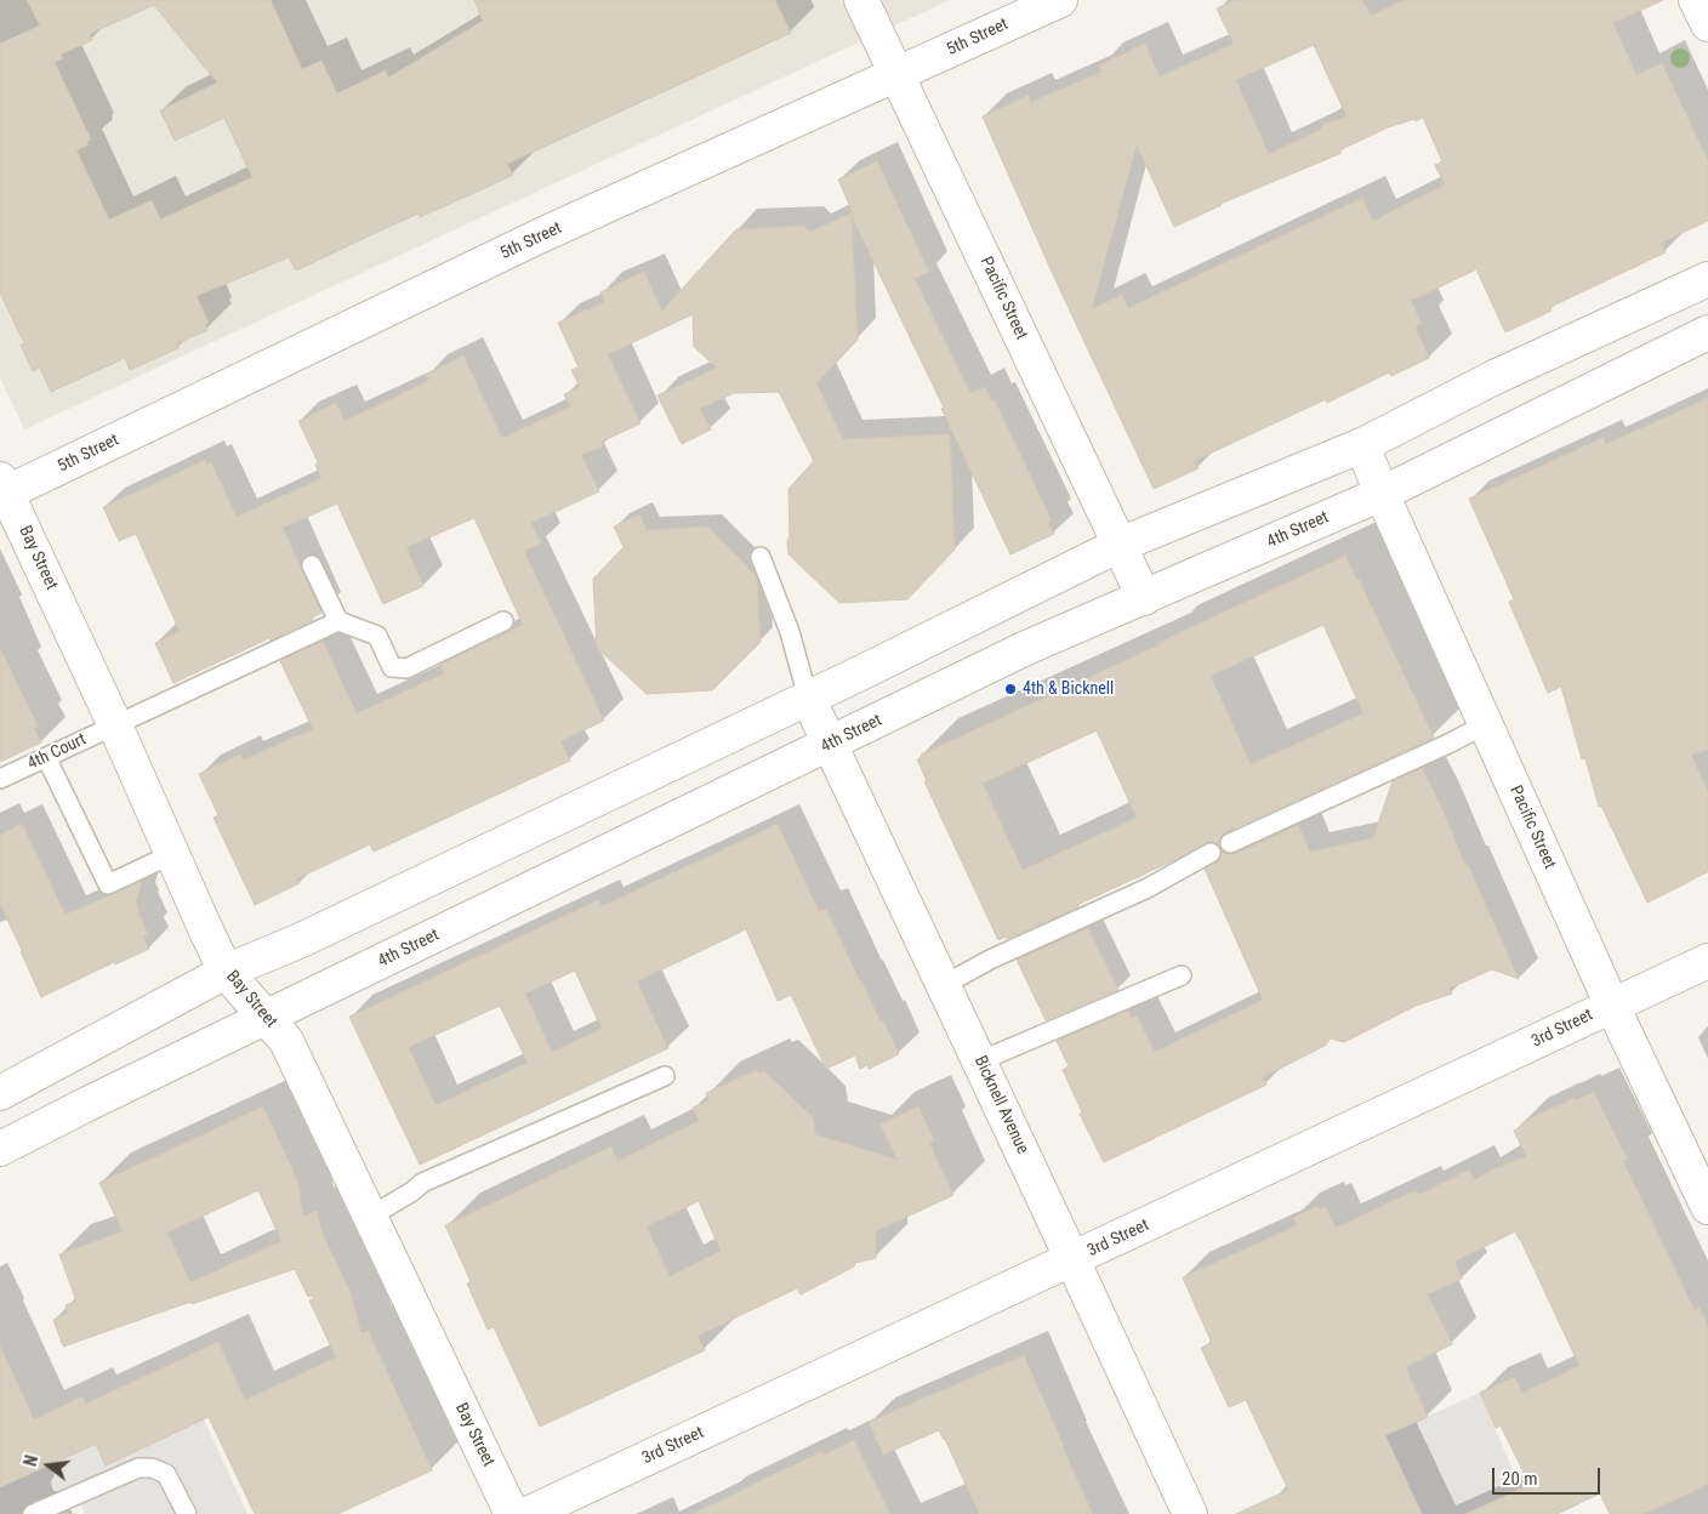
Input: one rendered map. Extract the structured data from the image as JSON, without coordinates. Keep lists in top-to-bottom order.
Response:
{
  "streets": {
    "street": [
      "5th Street",
      "Pacific Street",
      "4th Street",
      "Bay Street",
      "3rd Street",
      "Bicknell Avenue"
    ],
    "lane": ["4th Court"]
  },
  "crossings": [
    ["5th Street", "Pacific Street"],
    ["5th Street", "Bay Street"],
    ["Pacific Street", "4th Street"],
    ["Pacific Street", "3rd Street"],
    ["4th Street", "Bay Street"],
    ["4th Street", "Bicknell Avenue"],
    ["Bay Street", "4th Court"],
    ["3rd Street", "Bicknell Avenue"]
  ],
  "places": ["4th & Bicknell"],
  "scale_bar": "20 m",
  "north": "left"
}
